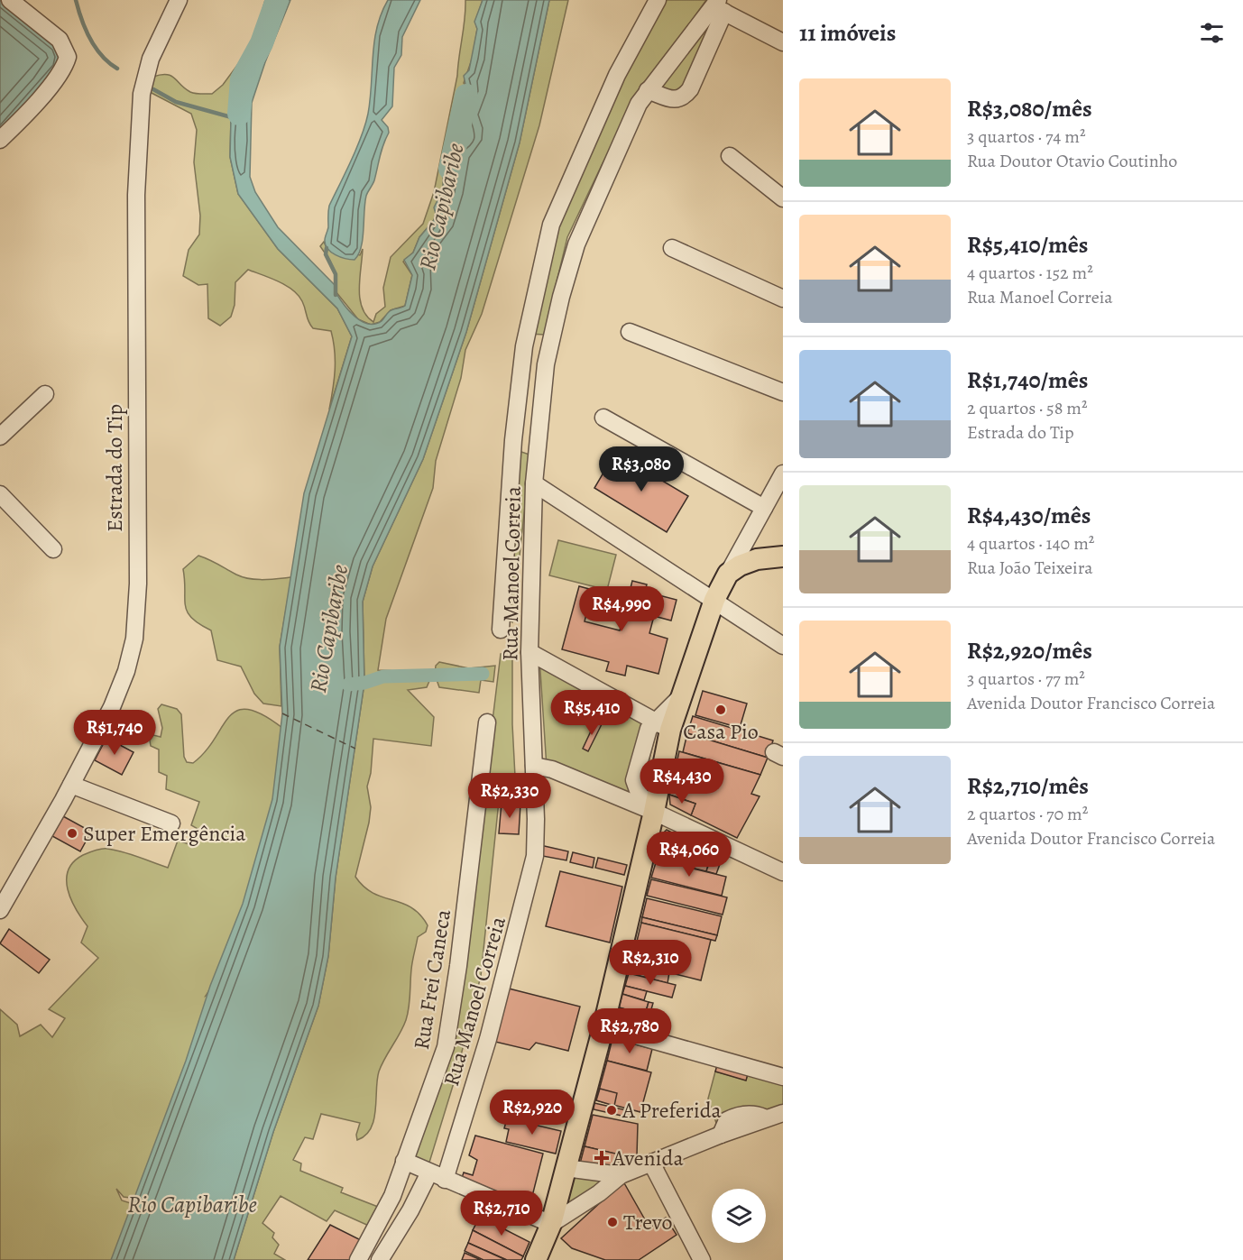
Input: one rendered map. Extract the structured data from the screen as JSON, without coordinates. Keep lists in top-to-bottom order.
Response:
{
  "streets": {
    "street": ["Estrada do Tip", "Rua Manoel Correia", "Rua Frei Caneca"]
  },
  "water": ["Rio Capibaribe"],
  "places": {
    "other": [
      "Casa Pio",
      "Super Emergência",
      "A Preferida",
      "Trevo"
    ],
    "health": ["Avenida"]
  },
  "page": {
    "heading": "11 imóveis",
    "list": [
      {
        "name": "R$3,080/mês",
        "note": "3 quartos · 74 m² · Rua Doutor Otavio Coutinho"
      },
      {
        "name": "R$5,410/mês",
        "note": "4 quartos · 152 m² · Rua Manoel Correia"
      },
      {
        "name": "R$1,740/mês",
        "note": "2 quartos · 58 m² · Estrada do Tip"
      },
      {
        "name": "R$4,430/mês",
        "note": "4 quartos · 140 m² · Rua João Teixeira"
      },
      {
        "name": "R$2,920/mês",
        "note": "3 quartos · 77 m² · Avenida Doutor Francisco Correia"
      },
      {
        "name": "R$2,710/mês",
        "note": "2 quartos · 70 m² · Avenida Doutor Francisco Correia"
      }
    ],
    "price": [
      "R$3,080",
      "R$4,990",
      "R$5,410",
      "R$1,740",
      "R$4,430",
      "R$2,330",
      "R$4,060",
      "R$2,310",
      "R$2,780",
      "R$2,920",
      "R$2,710"
    ]
  }
}
